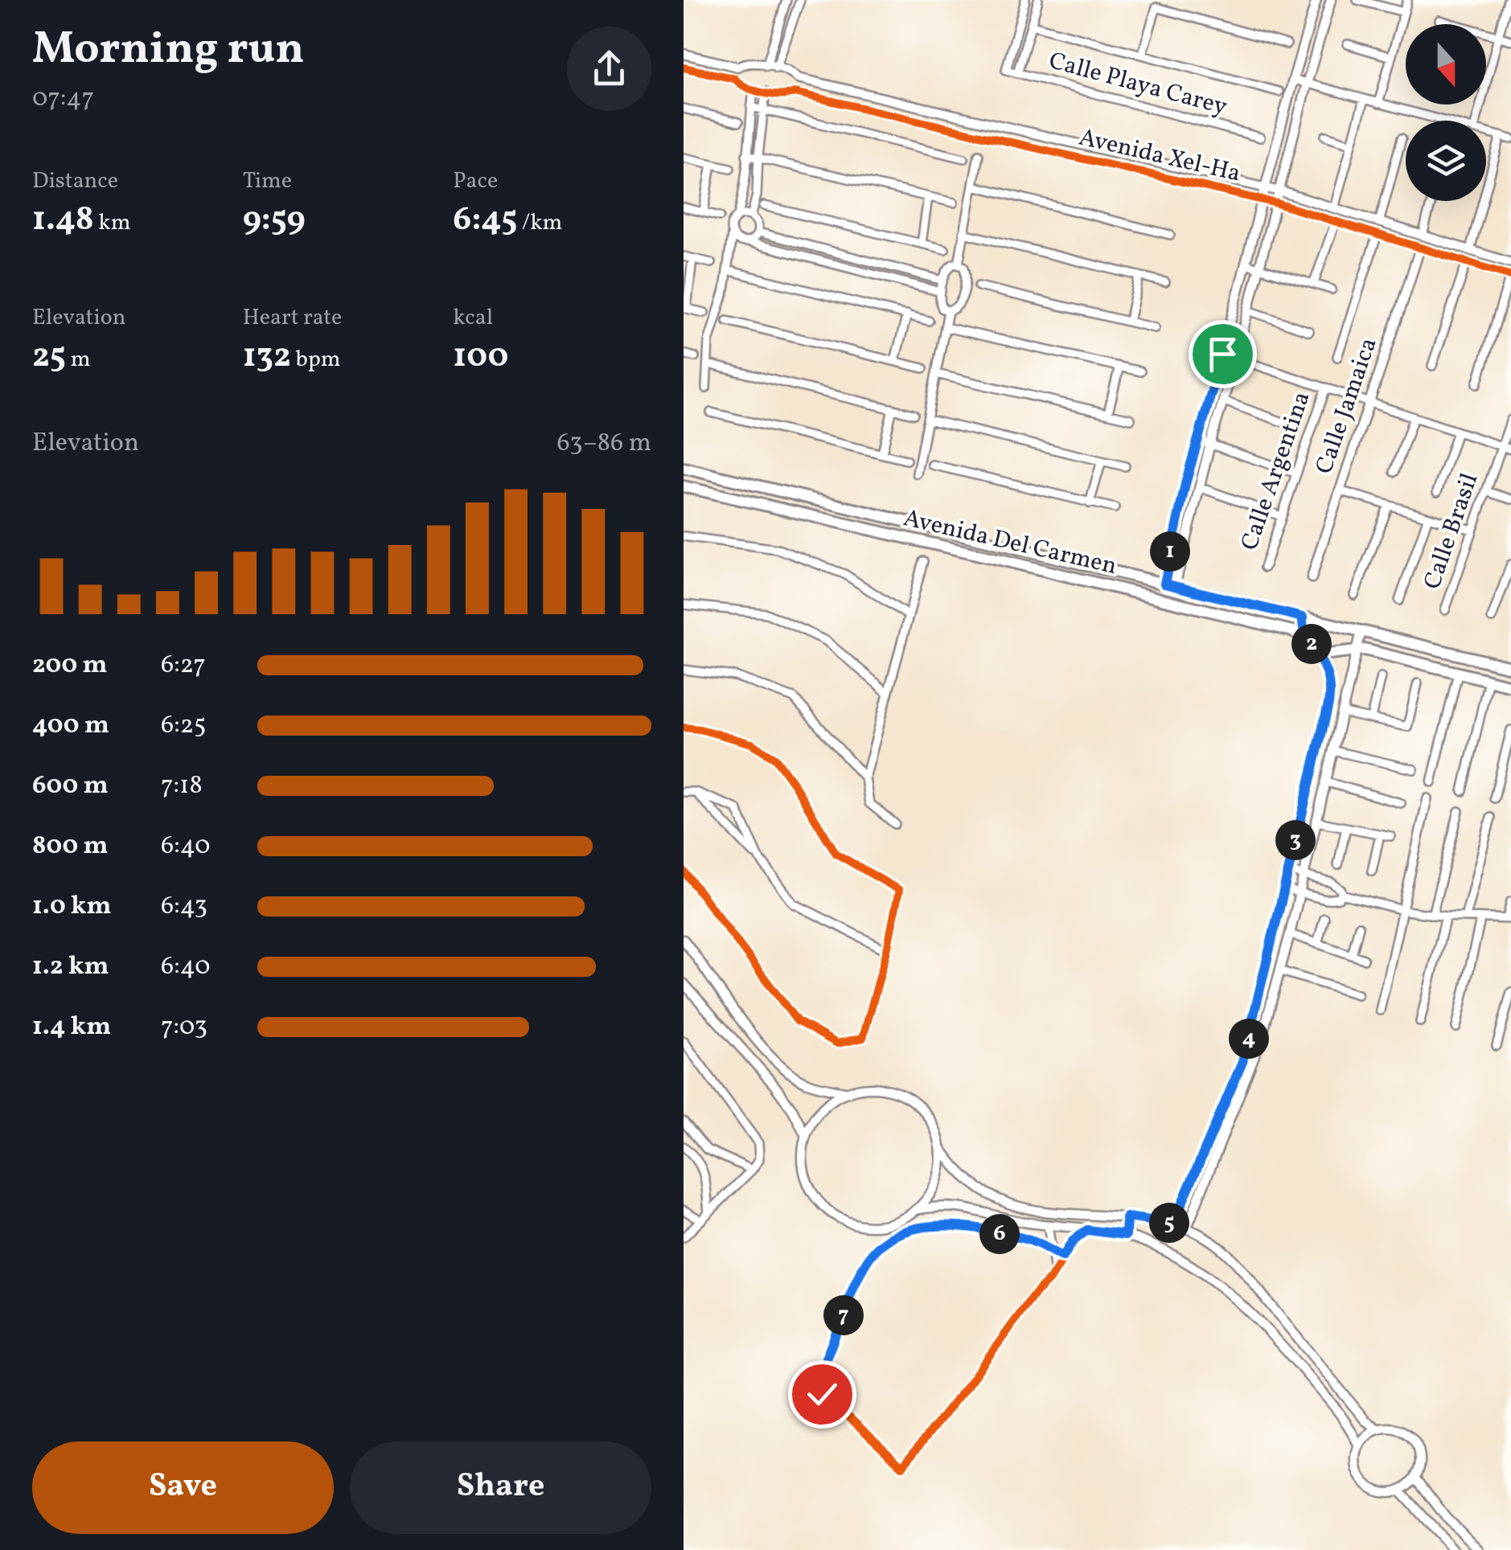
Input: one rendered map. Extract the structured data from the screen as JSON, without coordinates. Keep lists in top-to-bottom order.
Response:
{
  "streets": {
    "main road": ["Avenida Del Carmen"],
    "street": [
      "Calle Playa Carey",
      "Avenida Xel-Ha",
      "Calle Jamaica",
      "Calle Argentina",
      "Calle Brasil"
    ]
  },
  "crossings": [
    ["Avenida Xel-Ha", "Calle Jamaica"]
  ],
  "north": "bottom",
  "page": {
    "heading": ["Morning run", "07:47"],
    "stats": [
      ["Distance", "1.48 km"],
      ["Time", "9:59"],
      ["Pace", "6:45 /km"],
      ["Elevation", "25 m"],
      ["Heart rate", "132 bpm"],
      ["kcal", "100"]
    ],
    "chart": ["Elevation", "63–86 m"],
    "pins": [
      "1",
      "2",
      "3",
      "4",
      "5",
      "6",
      "7"
    ],
    "list": [
      {
        "name": "200 m",
        "note": "6:27"
      },
      {
        "name": "400 m",
        "note": "6:25"
      },
      {
        "name": "600 m",
        "note": "7:18"
      },
      {
        "name": "800 m",
        "note": "6:40"
      },
      {
        "name": "1.0 km",
        "note": "6:43"
      },
      {
        "name": "1.2 km",
        "note": "6:40"
      },
      {
        "name": "1.4 km",
        "note": "7:03"
      }
    ],
    "buttons": ["Save", "Share"]
  }
}
